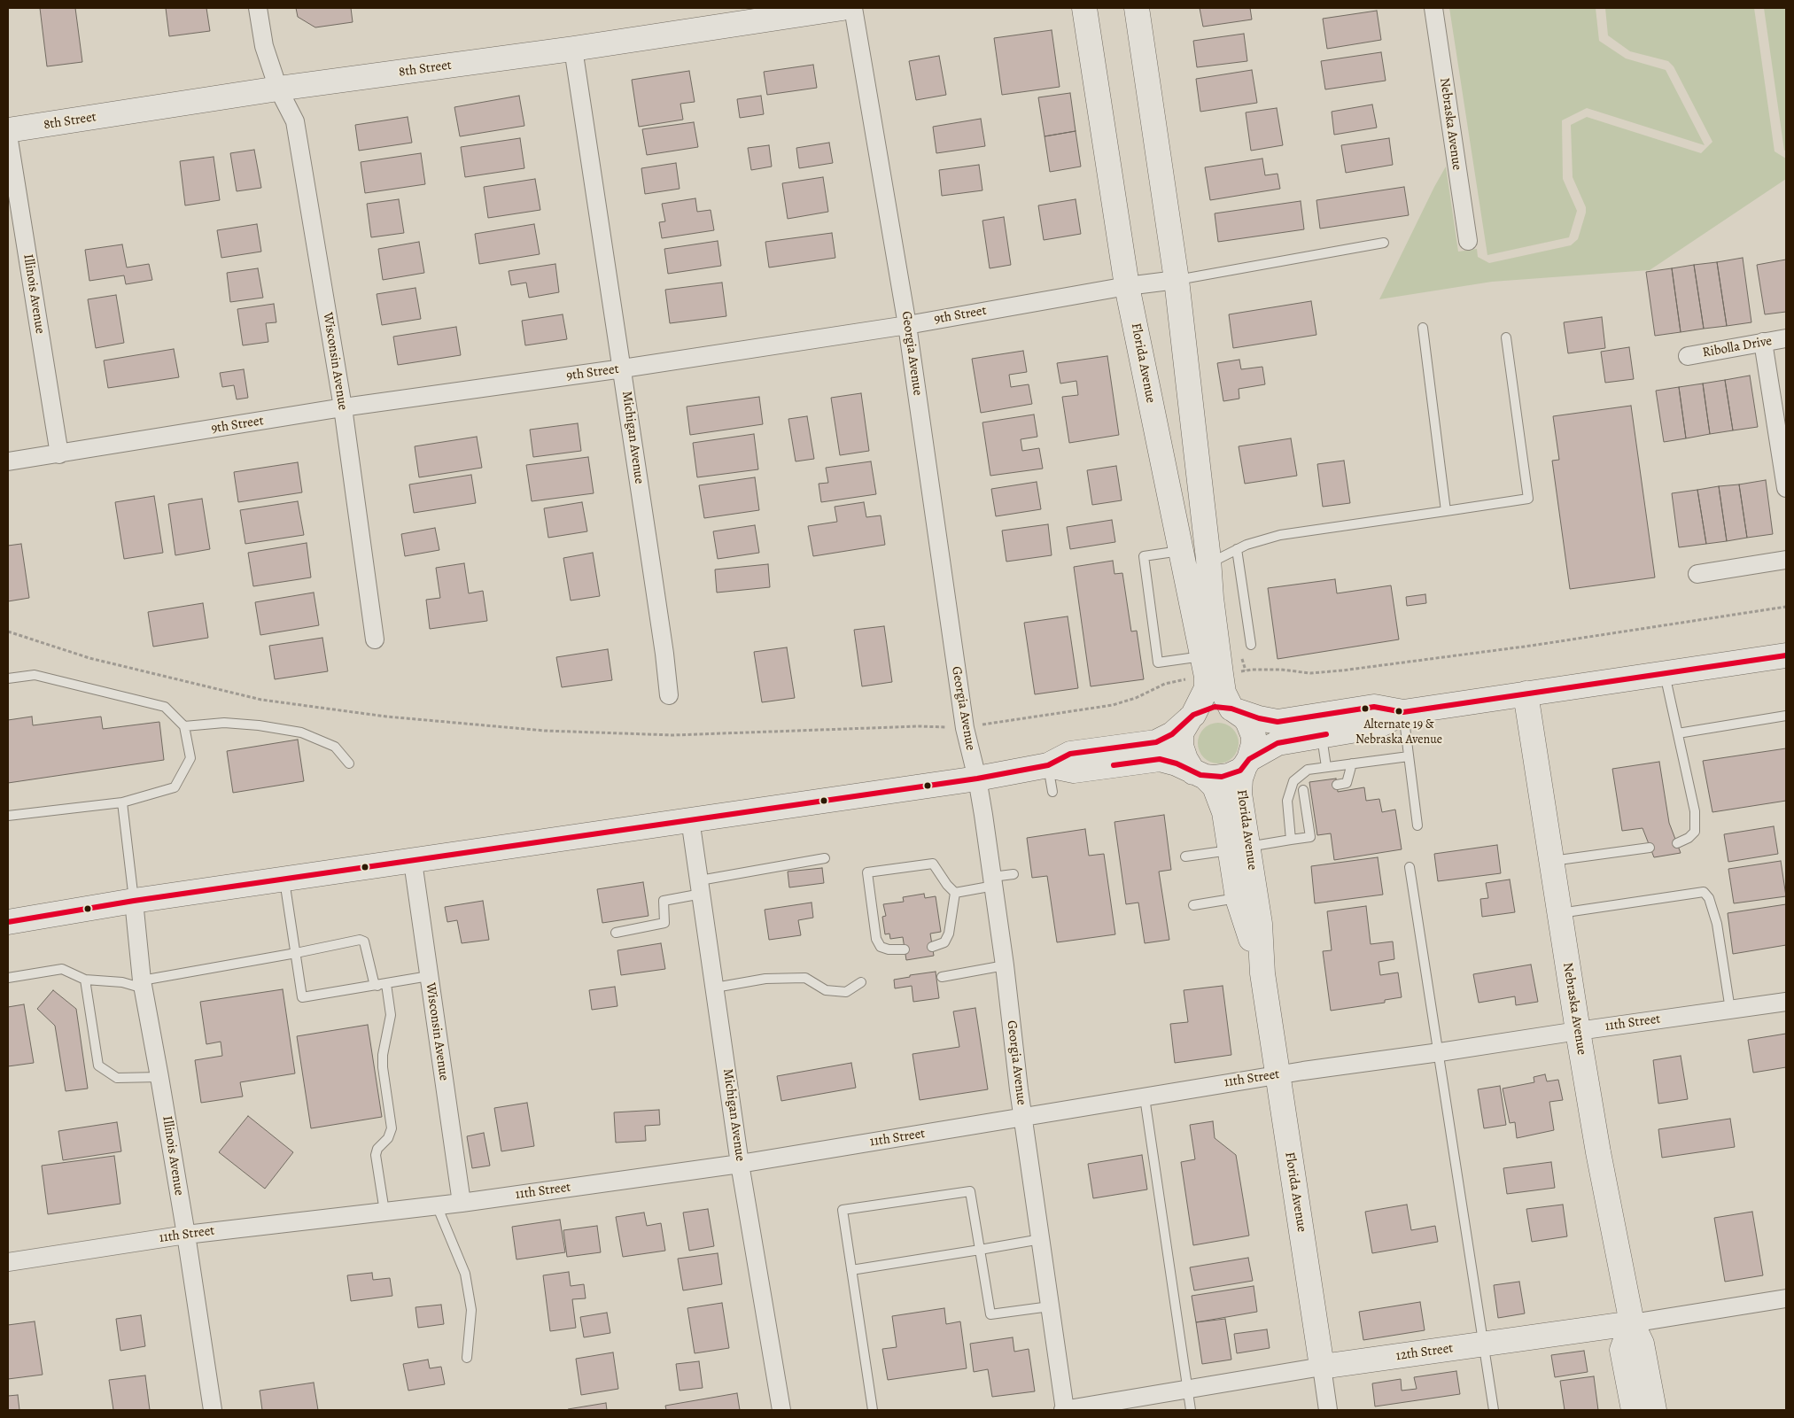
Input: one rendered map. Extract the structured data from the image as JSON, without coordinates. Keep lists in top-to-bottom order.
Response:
{
  "streets": {
    "main road": [
      "8th Street",
      "Nebraska Avenue",
      "Florida Avenue",
      "12th Street"
    ],
    "street": [
      "Illinois Avenue",
      "9th Street",
      "Ribolla Drive",
      "Georgia Avenue",
      "Wisconsin Avenue",
      "Michigan Avenue",
      "11th Street"
    ]
  },
  "crossings": [
    ["8th Street", "Wisconsin Avenue"],
    ["8th Street", "Michigan Avenue"],
    ["Nebraska Avenue", "11th Street"],
    ["Nebraska Avenue", "12th Street"],
    ["Illinois Avenue", "9th Street"],
    ["Illinois Avenue", "11th Street"],
    ["9th Street", "Georgia Avenue"],
    ["9th Street", "Wisconsin Avenue"],
    ["9th Street", "Florida Avenue"],
    ["9th Street", "Michigan Avenue"],
    ["Georgia Avenue", "11th Street"],
    ["Georgia Avenue", "12th Street"],
    ["Wisconsin Avenue", "11th Street"],
    ["Florida Avenue", "11th Street"],
    ["Florida Avenue", "12th Street"],
    ["Michigan Avenue", "11th Street"]
  ],
  "places": ["Alternate 19 & Nebraska Avenue"]
}
